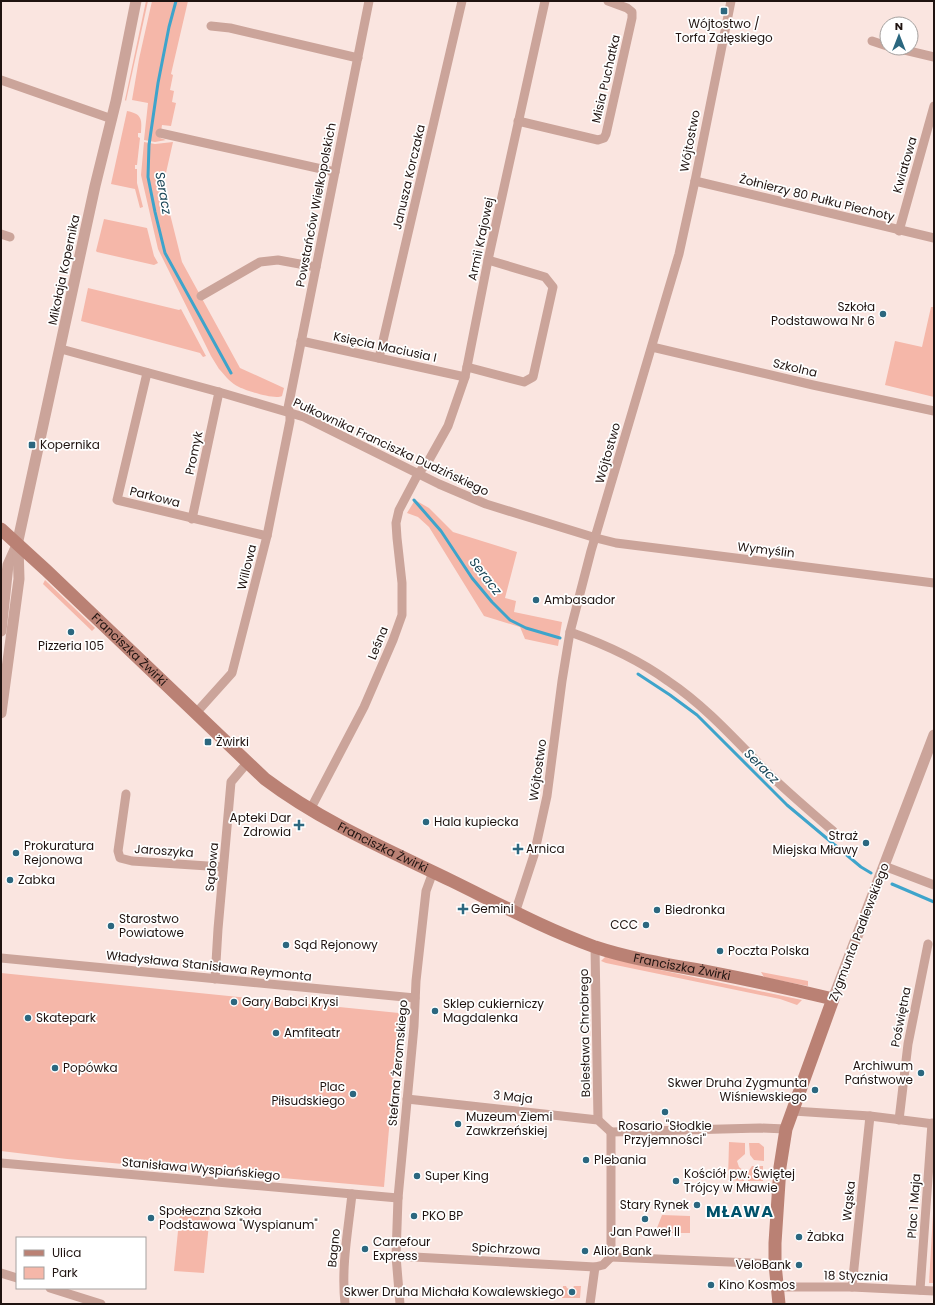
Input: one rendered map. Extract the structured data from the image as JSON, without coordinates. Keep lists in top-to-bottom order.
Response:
{
  "streets": {
    "main road": ["Franciszka Żwirki", "Zygmunta Padlewskiego"],
    "street": [
      "Misia Puchatka",
      "Wójtostwo",
      "Kwiatowa",
      "Janusza Korczaka",
      "Żołnierzy 80 Pułku Piechoty",
      "Powstańców Wielkopolskich",
      "Armii Krajowej",
      "Mikołaja Kopernika",
      "Księcia Maciusia I",
      "Szkolna",
      "Pułkownika Franciszka Dudzińskiego",
      "Promyk",
      "Parkowa",
      "Wymyślin",
      "Willowa",
      "Leśna",
      "Jaroszyka",
      "Sądowa",
      "Władysława Stanisława Reymonta",
      "Poświętna",
      "Bolesława Chrobrego",
      "Stefana Żeromskiego",
      "3 Maja",
      "Stanisława Wyspiańskiego",
      "Wąska",
      "Plac 1 Maja",
      "Bagno",
      "Spichrzowa",
      "18 Stycznia"
    ]
  },
  "crossings": [
    ["Misia Puchatka", "Armii Krajowej"],
    ["Wójtostwo", "Żołnierzy 80 Pułku Piechoty"],
    ["Wójtostwo", "Szkolna"],
    ["Wójtostwo", "Pułkownika Franciszka Dudzińskiego"],
    ["Wójtostwo", "Wymyślin"],
    ["Wójtostwo", "Franciszka Żwirki"],
    ["Kwiatowa", "Żołnierzy 80 Pułku Piechoty"],
    ["Janusza Korczaka", "Księcia Maciusia I"],
    ["Powstańców Wielkopolskich", "Księcia Maciusia I"],
    ["Powstańców Wielkopolskich", "Pułkownika Franciszka Dudzińskiego"],
    ["Powstańców Wielkopolskich", "Willowa"],
    ["Armii Krajowej", "Księcia Maciusia I"],
    ["Armii Krajowej", "Pułkownika Franciszka Dudzińskiego"],
    ["Armii Krajowej", "Leśna"],
    ["Mikołaja Kopernika", "Pułkownika Franciszka Dudzińskiego"],
    ["Mikołaja Kopernika", "Franciszka Żwirki"],
    ["Pułkownika Franciszka Dudzińskiego", "Promyk"],
    ["Pułkownika Franciszka Dudzińskiego", "Parkowa"],
    ["Pułkownika Franciszka Dudzińskiego", "Wymyślin"],
    ["Pułkownika Franciszka Dudzińskiego", "Willowa"],
    ["Pułkownika Franciszka Dudzińskiego", "Leśna"],
    ["Promyk", "Parkowa"],
    ["Parkowa", "Willowa"],
    ["Willowa", "Franciszka Żwirki"],
    ["Leśna", "Franciszka Żwirki"],
    ["Franciszka Żwirki", "Sądowa"],
    ["Franciszka Żwirki", "Zygmunta Padlewskiego"],
    ["Franciszka Żwirki", "Bolesława Chrobrego"],
    ["Franciszka Żwirki", "Stefana Żeromskiego"],
    ["Jaroszyka", "Sądowa"],
    ["Sądowa", "Władysława Stanisława Reymonta"],
    ["Władysława Stanisława Reymonta", "Stefana Żeromskiego"],
    ["Bolesława Chrobrego", "3 Maja"],
    ["Stefana Żeromskiego", "3 Maja"],
    ["Stefana Żeromskiego", "Stanisława Wyspiańskiego"],
    ["Stefana Żeromskiego", "Spichrzowa"],
    ["Stanisława Wyspiańskiego", "Bagno"],
    ["Wąska", "18 Stycznia"],
    ["Plac 1 Maja", "18 Stycznia"]
  ],
  "districts": ["MŁAWA"],
  "water": ["Seracz"],
  "places": {
    "transit": ["Wójtostwo / Torfa Załęskiego", "Kopernika", "Żwirki"],
    "other": [
      "Szkoła Podstawowa Nr 6",
      "Ambasador",
      "Pizzeria 105",
      "Hala kupiecka",
      "Straż Miejska Mławy",
      "Prokuratura Rejonowa",
      "Zabka",
      "Biedronka",
      "CCC",
      "Starostwo Powiatowe",
      "Sąd Rejonowy",
      "Poczta Polska",
      "Gary Babci Krysi",
      "Sklep cukierniczy Magdalenka",
      "Skatepark",
      "Amfiteatr",
      "Popówka",
      "Archiwum Państwowe",
      "Skwer Druha Zygmunta Wiśniewskiego",
      "Plac Piłsudskiego",
      "Rosario \"Słodkie Przyjemności\"",
      "Muzeum Ziemi Zawkrzeńskiej",
      "Plebania",
      "Super King",
      "Kościół pw. Świętej Trójcy w Mławie",
      "Stary Rynek",
      "PKO BP",
      "Społeczna Szkoła Podstawowa \"Wyspianum\"",
      "Jan Paweł II",
      "Żabka",
      "Carrefour Express",
      "Alior Bank",
      "VeloBank",
      "Kino Kosmos",
      "Skwer Druha Michała Kowalewskiego"
    ],
    "health": ["Apteki Dar Zdrowia", "Arnica", "Gemini"]
  },
  "legend": ["Ulica", "Park"],
  "north": "top"
}
